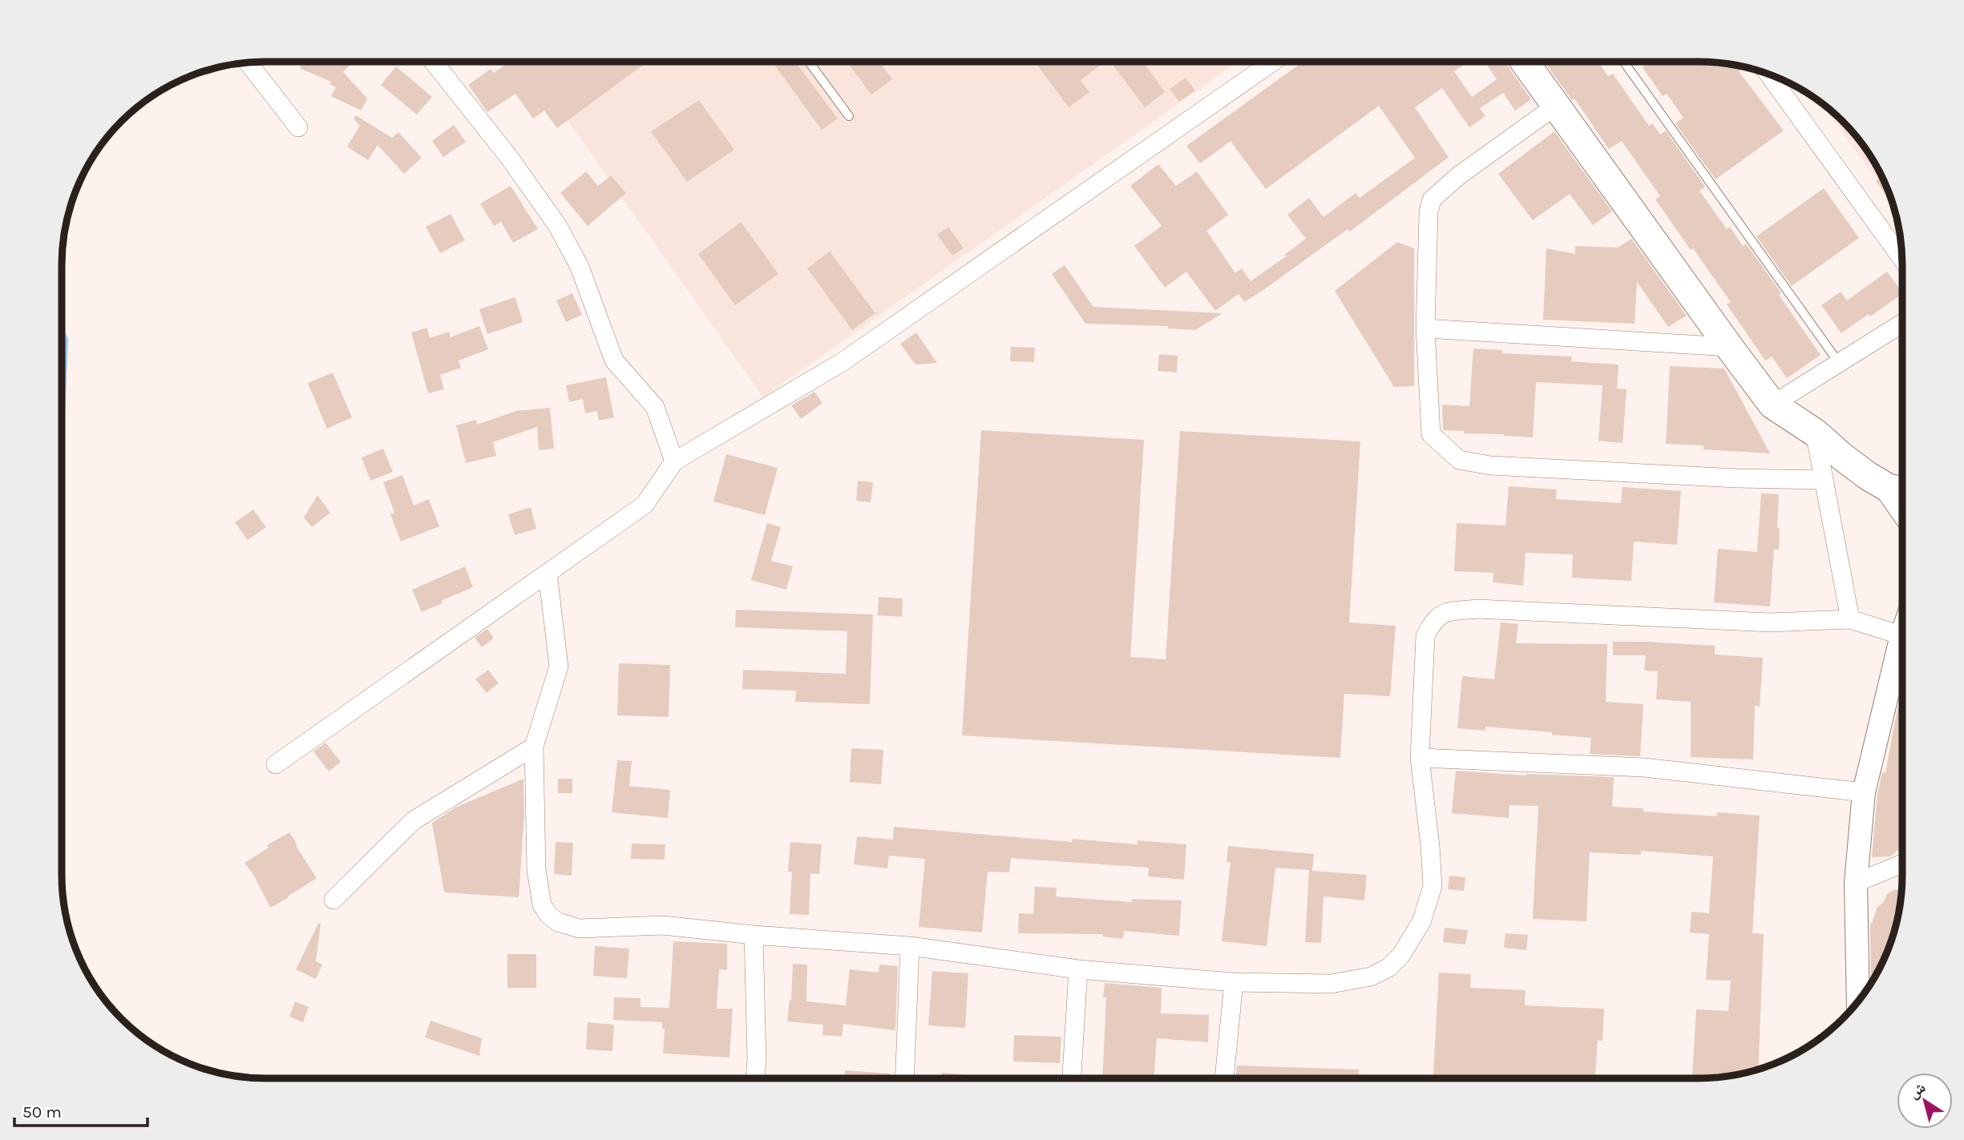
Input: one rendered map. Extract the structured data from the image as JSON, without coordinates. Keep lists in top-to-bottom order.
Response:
{
  "scale_bar": "50 m",
  "north": "top left"
}
